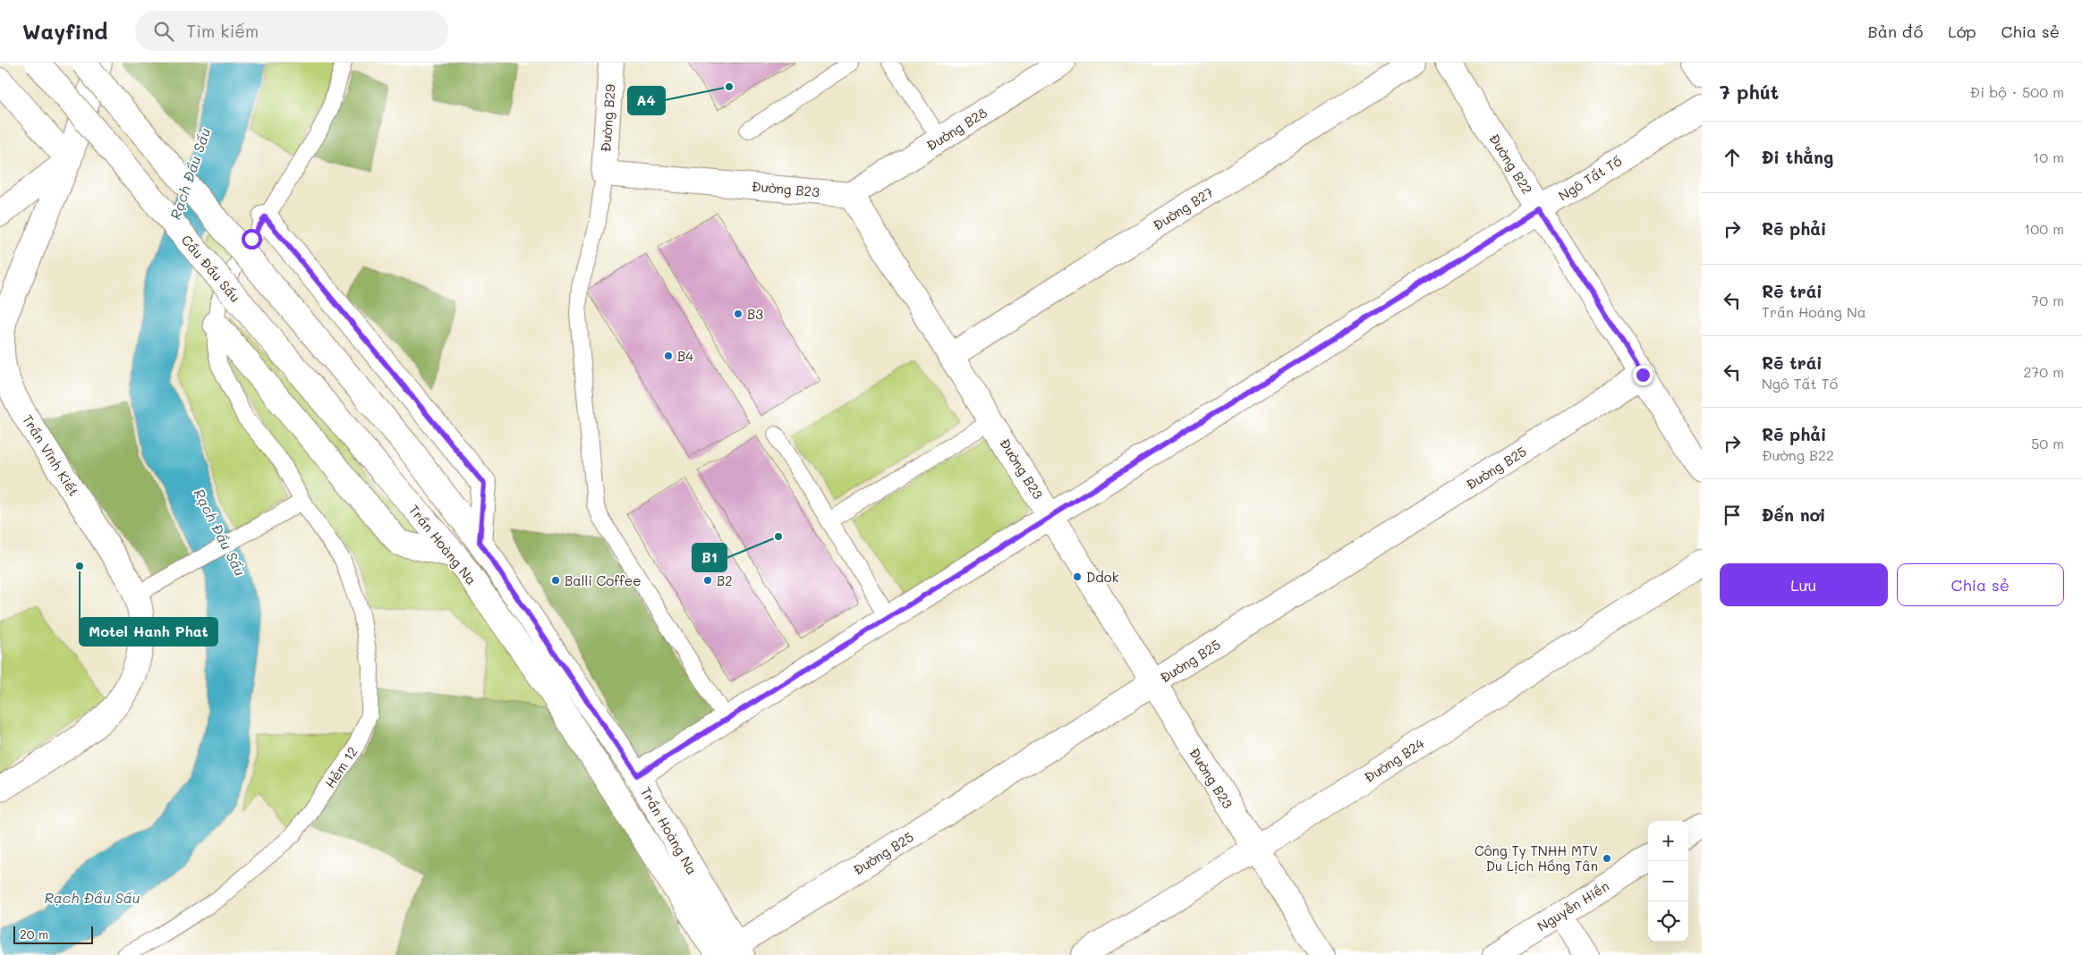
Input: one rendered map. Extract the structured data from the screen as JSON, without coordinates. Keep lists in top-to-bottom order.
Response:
{
  "streets": {
    "street": [
      "Đường B29",
      "Đường B28",
      "Đường B22",
      "Ngô Tất Tố",
      "Đường B23",
      "Đường B27",
      "Cầu Đầu Sấu",
      "Trần Vĩnh Kiết",
      "Đường B25",
      "Trần Hoàng Na",
      "Đường B24",
      "Nguyễn Hiền"
    ],
    "lane": ["Hẻm 12"]
  },
  "crossings": [
    ["Đường B29", "Đường B23"],
    ["Đường B28", "Đường B23"],
    ["Đường B22", "Ngô Tất Tố"],
    ["Đường B22", "Đường B25"],
    ["Ngô Tất Tố", "Đường B23"],
    ["Ngô Tất Tố", "Trần Hoàng Na"],
    ["Đường B23", "Đường B27"],
    ["Đường B23", "Đường B25"],
    ["Đường B23", "Đường B24"],
    ["Cầu Đầu Sấu", "Trần Hoàng Na"],
    ["Đường B25", "Trần Hoàng Na"]
  ],
  "water": ["Rạch Đầu Sấu"],
  "places": [
    "A4",
    "B3",
    "B4",
    "B1",
    "Motel Hanh Phat",
    "Ddok",
    "Balli Coffee",
    "B2",
    "Công Ty TNHH MTV Du Lịch Hồng Tân"
  ],
  "scale_bar": "20 m",
  "page": {
    "header": "Wayfind",
    "search": "Tìm kiếm",
    "nav": ["Bản đồ", "Lớp", "Chia sẻ"],
    "heading": ["7 phút", "Đi bộ · 500 m"],
    "list": [
      ["Đi thẳng", "10 m"],
      ["Rẽ phải", "100 m"],
      ["Rẽ trái", "Trần Hoàng Na", "70 m"],
      ["Rẽ trái", "Ngô Tất Tố", "270 m"],
      ["Rẽ phải", "Đường B22", "50 m"],
      "Đến nơi"
    ],
    "buttons": ["Lưu", "Chia sẻ"],
    "map_buttons": ["+", "−"],
    "scale": "20 m"
  }
}
